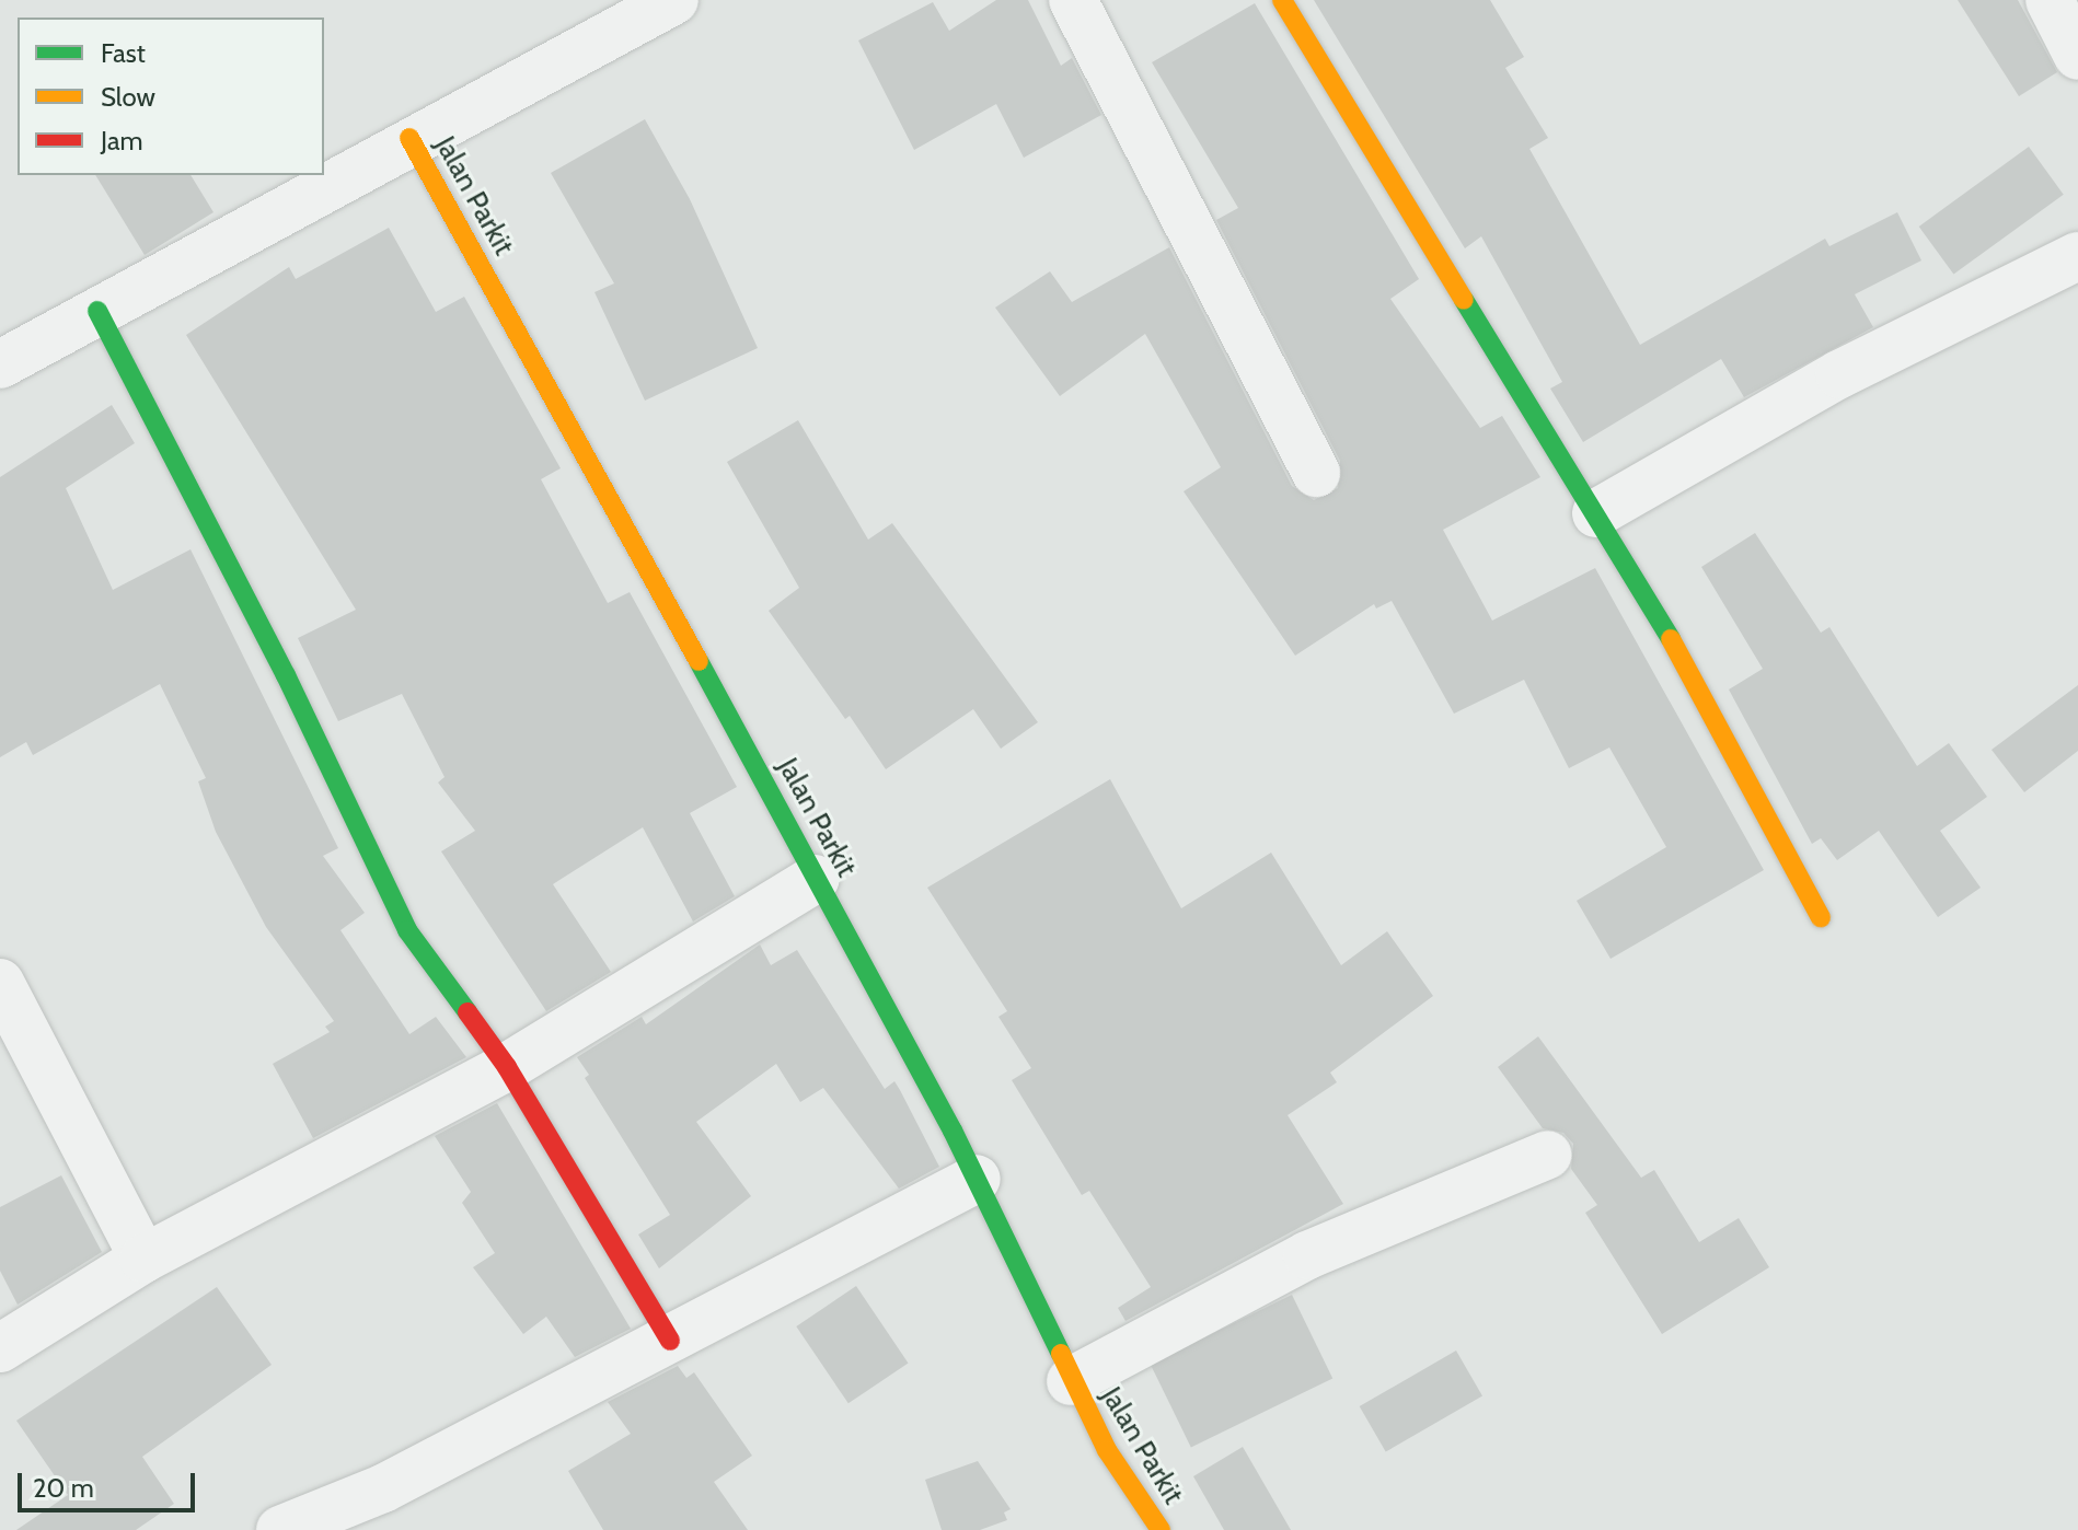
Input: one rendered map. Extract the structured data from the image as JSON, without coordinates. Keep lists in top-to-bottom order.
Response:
{
  "streets": {
    "street": ["Jalan Parkit"]
  },
  "legend": ["Fast", "Slow", "Jam"],
  "scale_bar": "20 m"
}
